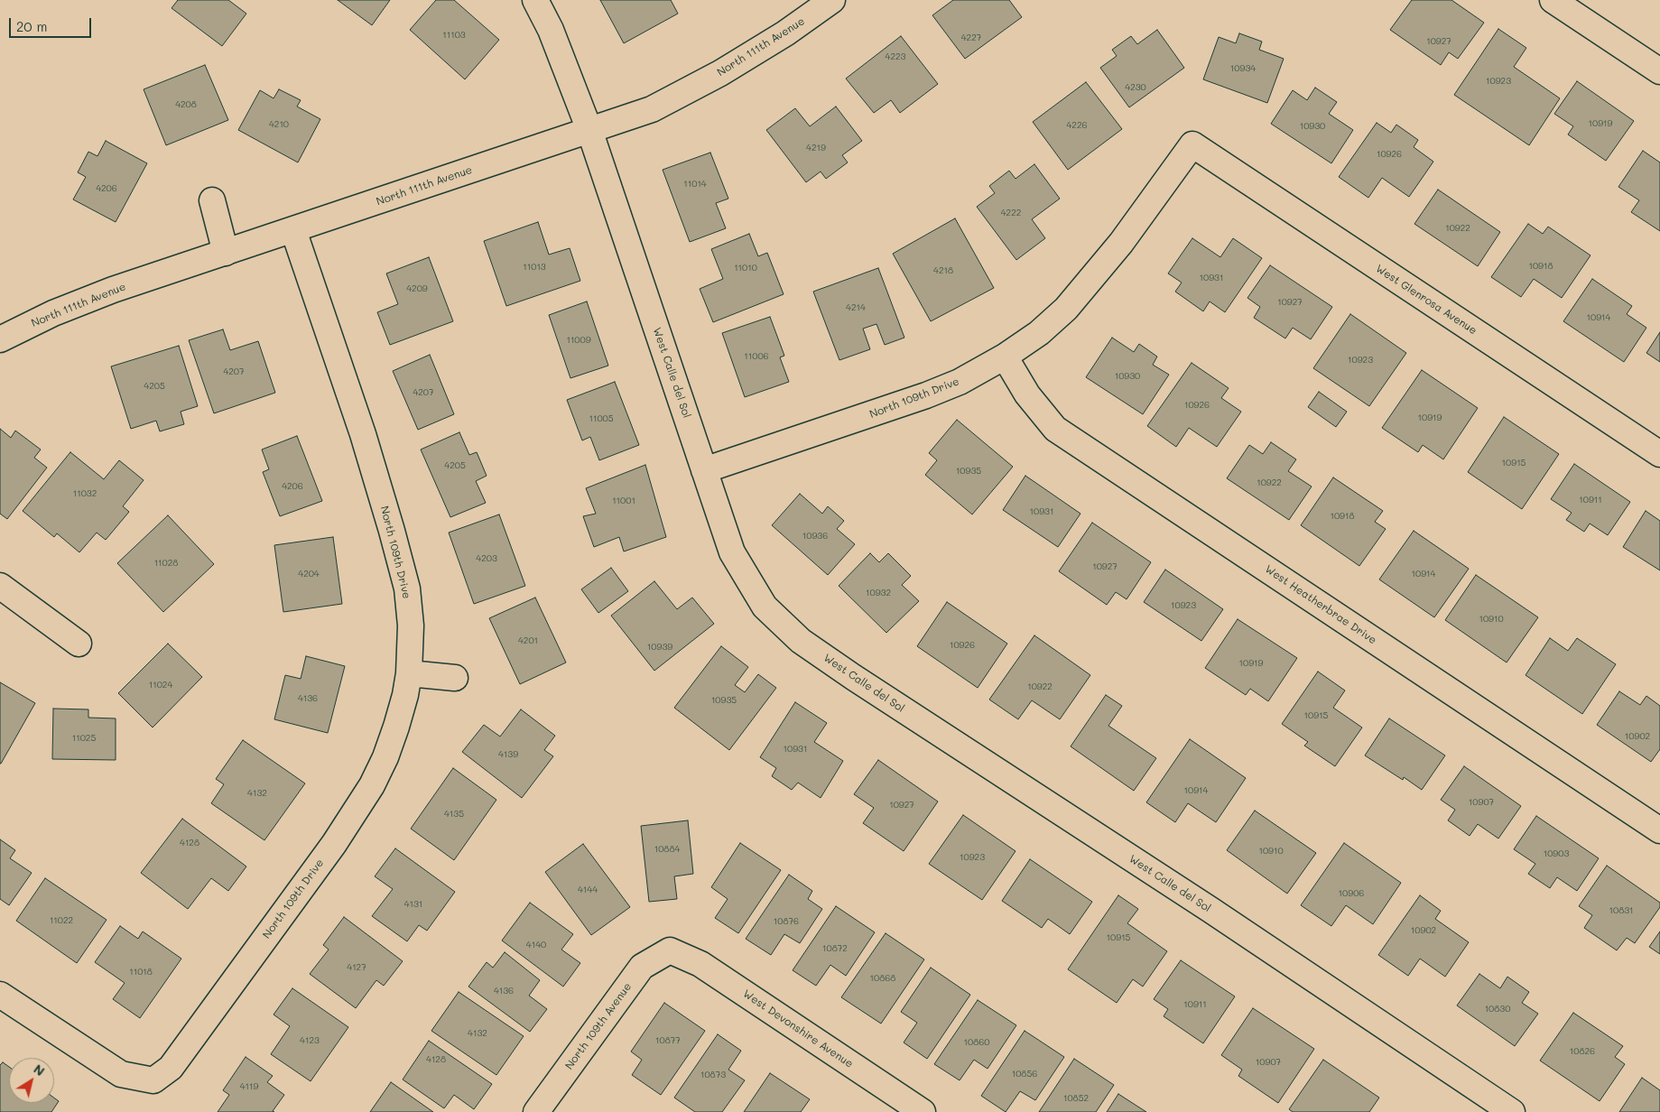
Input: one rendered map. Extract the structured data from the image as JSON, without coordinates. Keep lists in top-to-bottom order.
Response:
{
  "streets": {
    "street": [
      "North 111th Avenue",
      "West Glenrosa Avenue",
      "West Calle del Sol",
      "North 109th Drive",
      "West Heatherbrae Drive",
      "North 109th Avenue",
      "West Devonshire Avenue"
    ]
  },
  "crossings": [
    ["North 111th Avenue", "West Calle del Sol"],
    ["North 111th Avenue", "North 109th Drive"],
    ["West Glenrosa Avenue", "North 109th Drive"],
    ["West Calle del Sol", "North 109th Drive"],
    ["North 109th Drive", "West Heatherbrae Drive"],
    ["North 109th Avenue", "West Devonshire Avenue"]
  ],
  "house_numbers": [
    "11103",
    "4227",
    "10927",
    "4223",
    "10934",
    "10923",
    "4230",
    "4208",
    "10919",
    "4210",
    "4226",
    "10930",
    "4219",
    "10926",
    "11014",
    "4206",
    "4222",
    "10922",
    "10918",
    "11013",
    "11010",
    "4218",
    "10931",
    "4209",
    "10927",
    "4214",
    "10914",
    "11009",
    "11006",
    "10923",
    "4207",
    "10930",
    "4205",
    "4207",
    "10926",
    "10919",
    "11005",
    "10915",
    "4205",
    "10935",
    "10922",
    "4206",
    "11032",
    "10911",
    "11001",
    "10931",
    "10918",
    "10936",
    "4203",
    "11028",
    "10927",
    "4204",
    "10914",
    "10932",
    "10923",
    "10910",
    "4201",
    "10926",
    "10939",
    "10919",
    "11024",
    "10922",
    "4136",
    "10935",
    "10915",
    "10902",
    "11025",
    "10931",
    "4139",
    "10914",
    "4132",
    "10907",
    "10927",
    "4135",
    "4128",
    "10884",
    "10910",
    "10903",
    "10923",
    "4144",
    "10906",
    "4131",
    "10831",
    "11022",
    "10876",
    "10902",
    "10915",
    "4140",
    "10872",
    "4127",
    "11018",
    "10868",
    "4136",
    "10911",
    "10830",
    "4132",
    "4123",
    "10877",
    "10860",
    "10826",
    "4128",
    "10907",
    "10856",
    "10873",
    "4119",
    "10852"
  ],
  "scale_bar": "20 m",
  "north": "top right"
}
